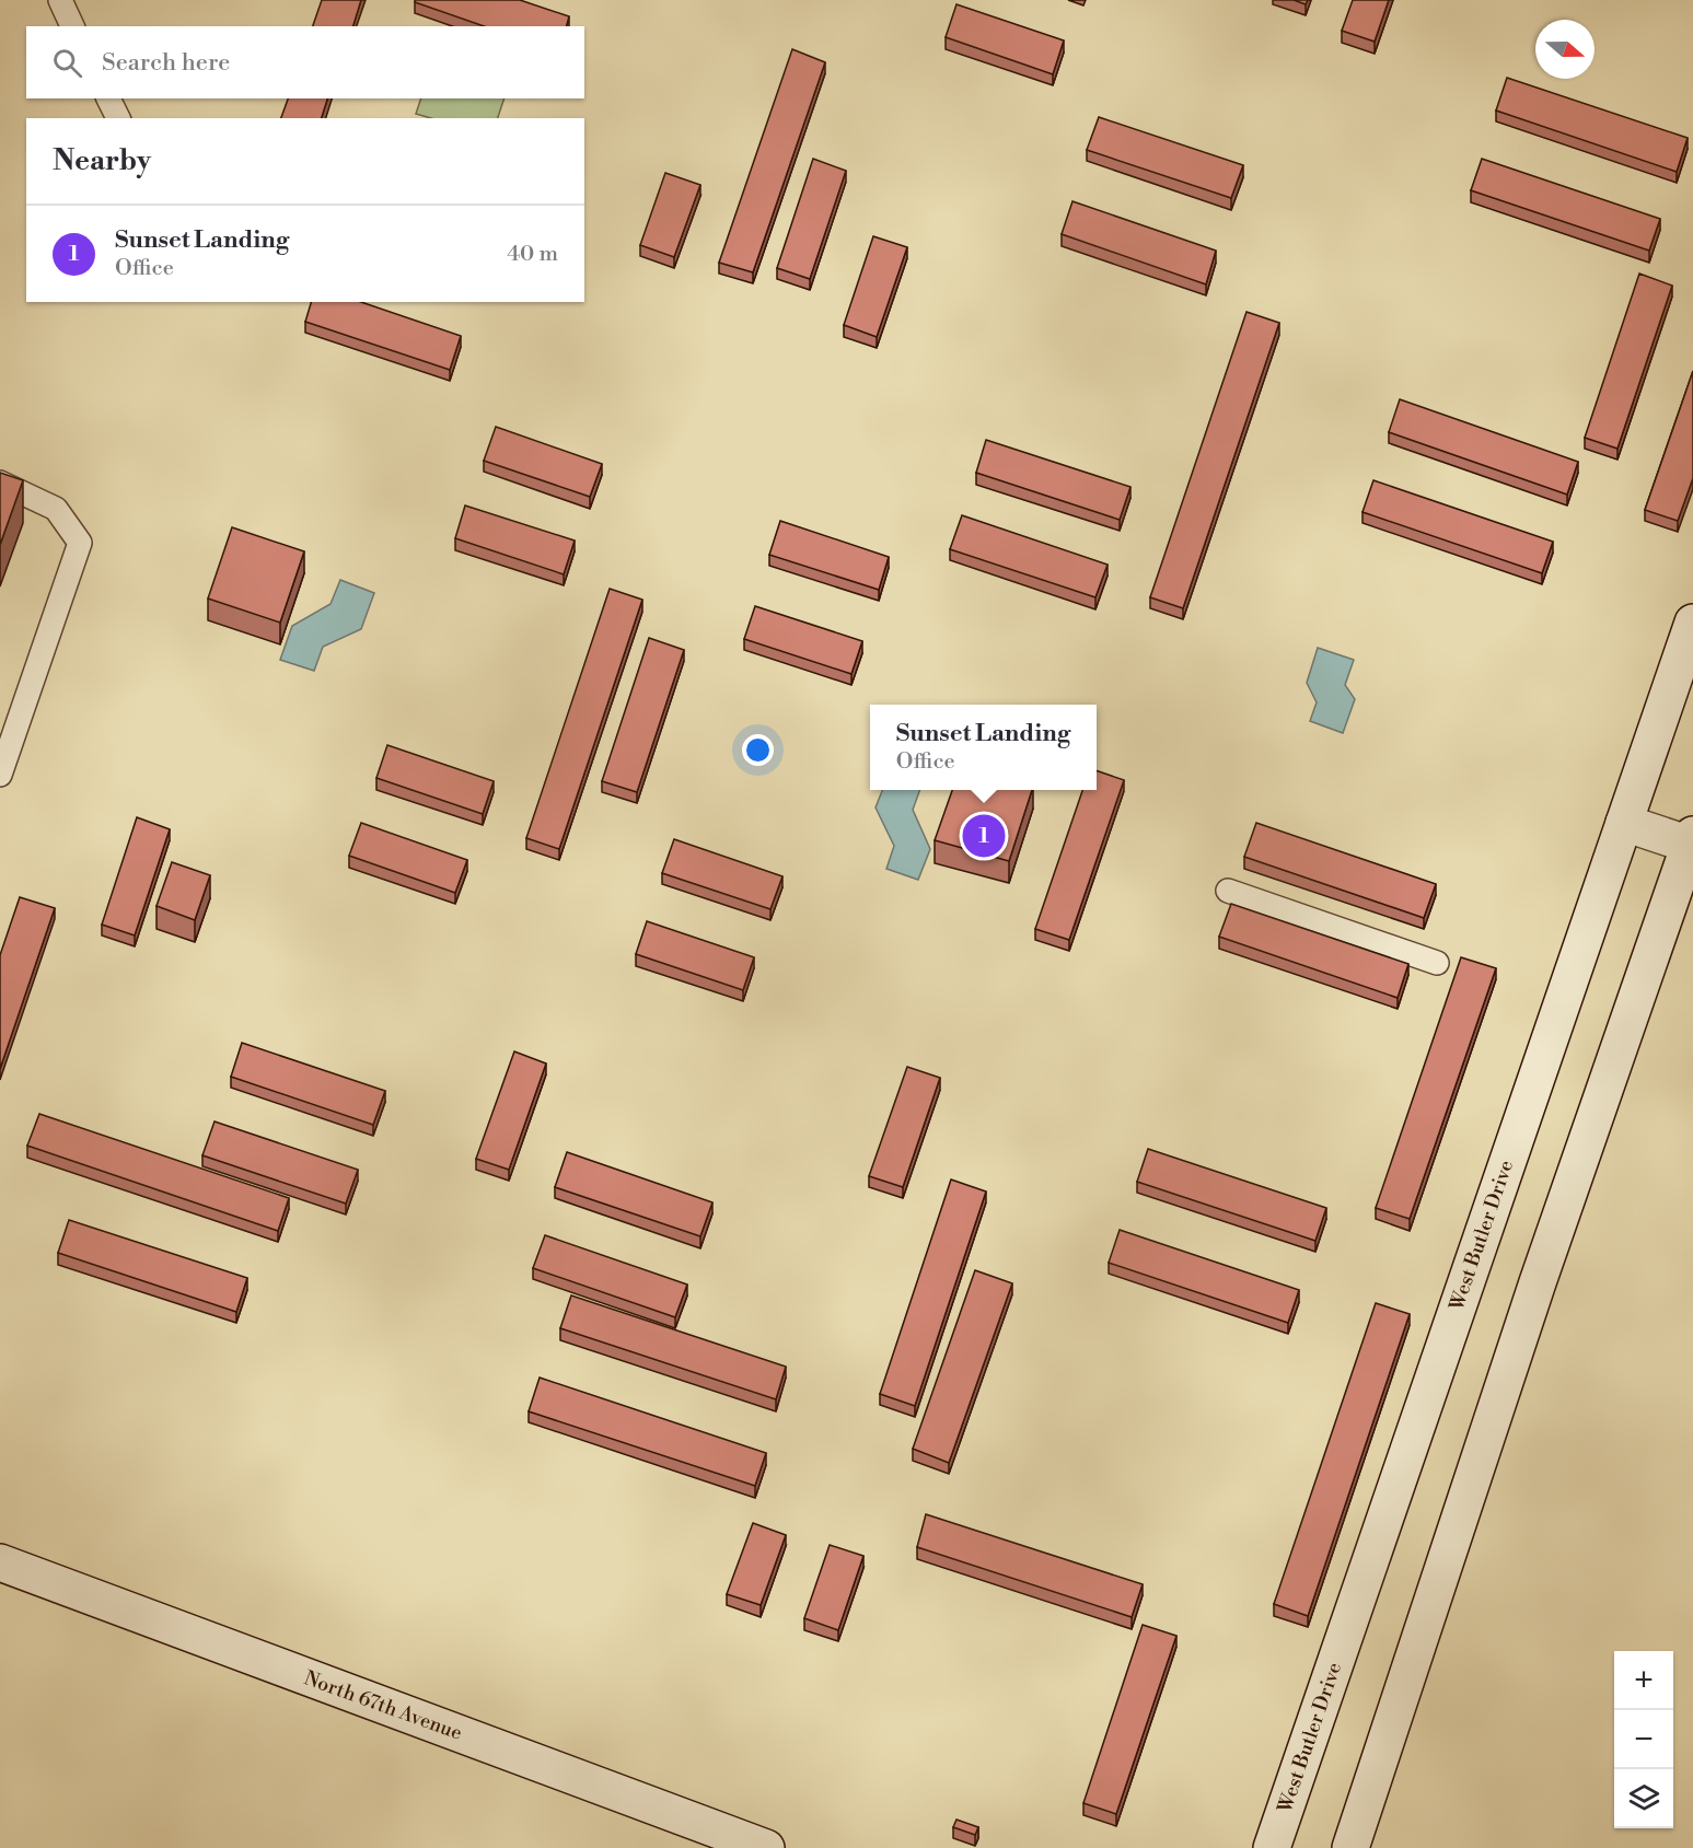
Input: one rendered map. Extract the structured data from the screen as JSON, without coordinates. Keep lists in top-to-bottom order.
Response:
{
  "streets": {
    "street": ["West Butler Drive", "North 67th Avenue"]
  },
  "north": "right",
  "page": {
    "search": "Search here",
    "heading": "Nearby",
    "list": [
      {
        "mark": "1",
        "name": "Sunset Landing",
        "note": "Office",
        "value": "40 m"
      }
    ],
    "popup": ["Sunset Landing", "Office"],
    "pins": "1",
    "map_buttons": ["+", "−"]
  }
}
